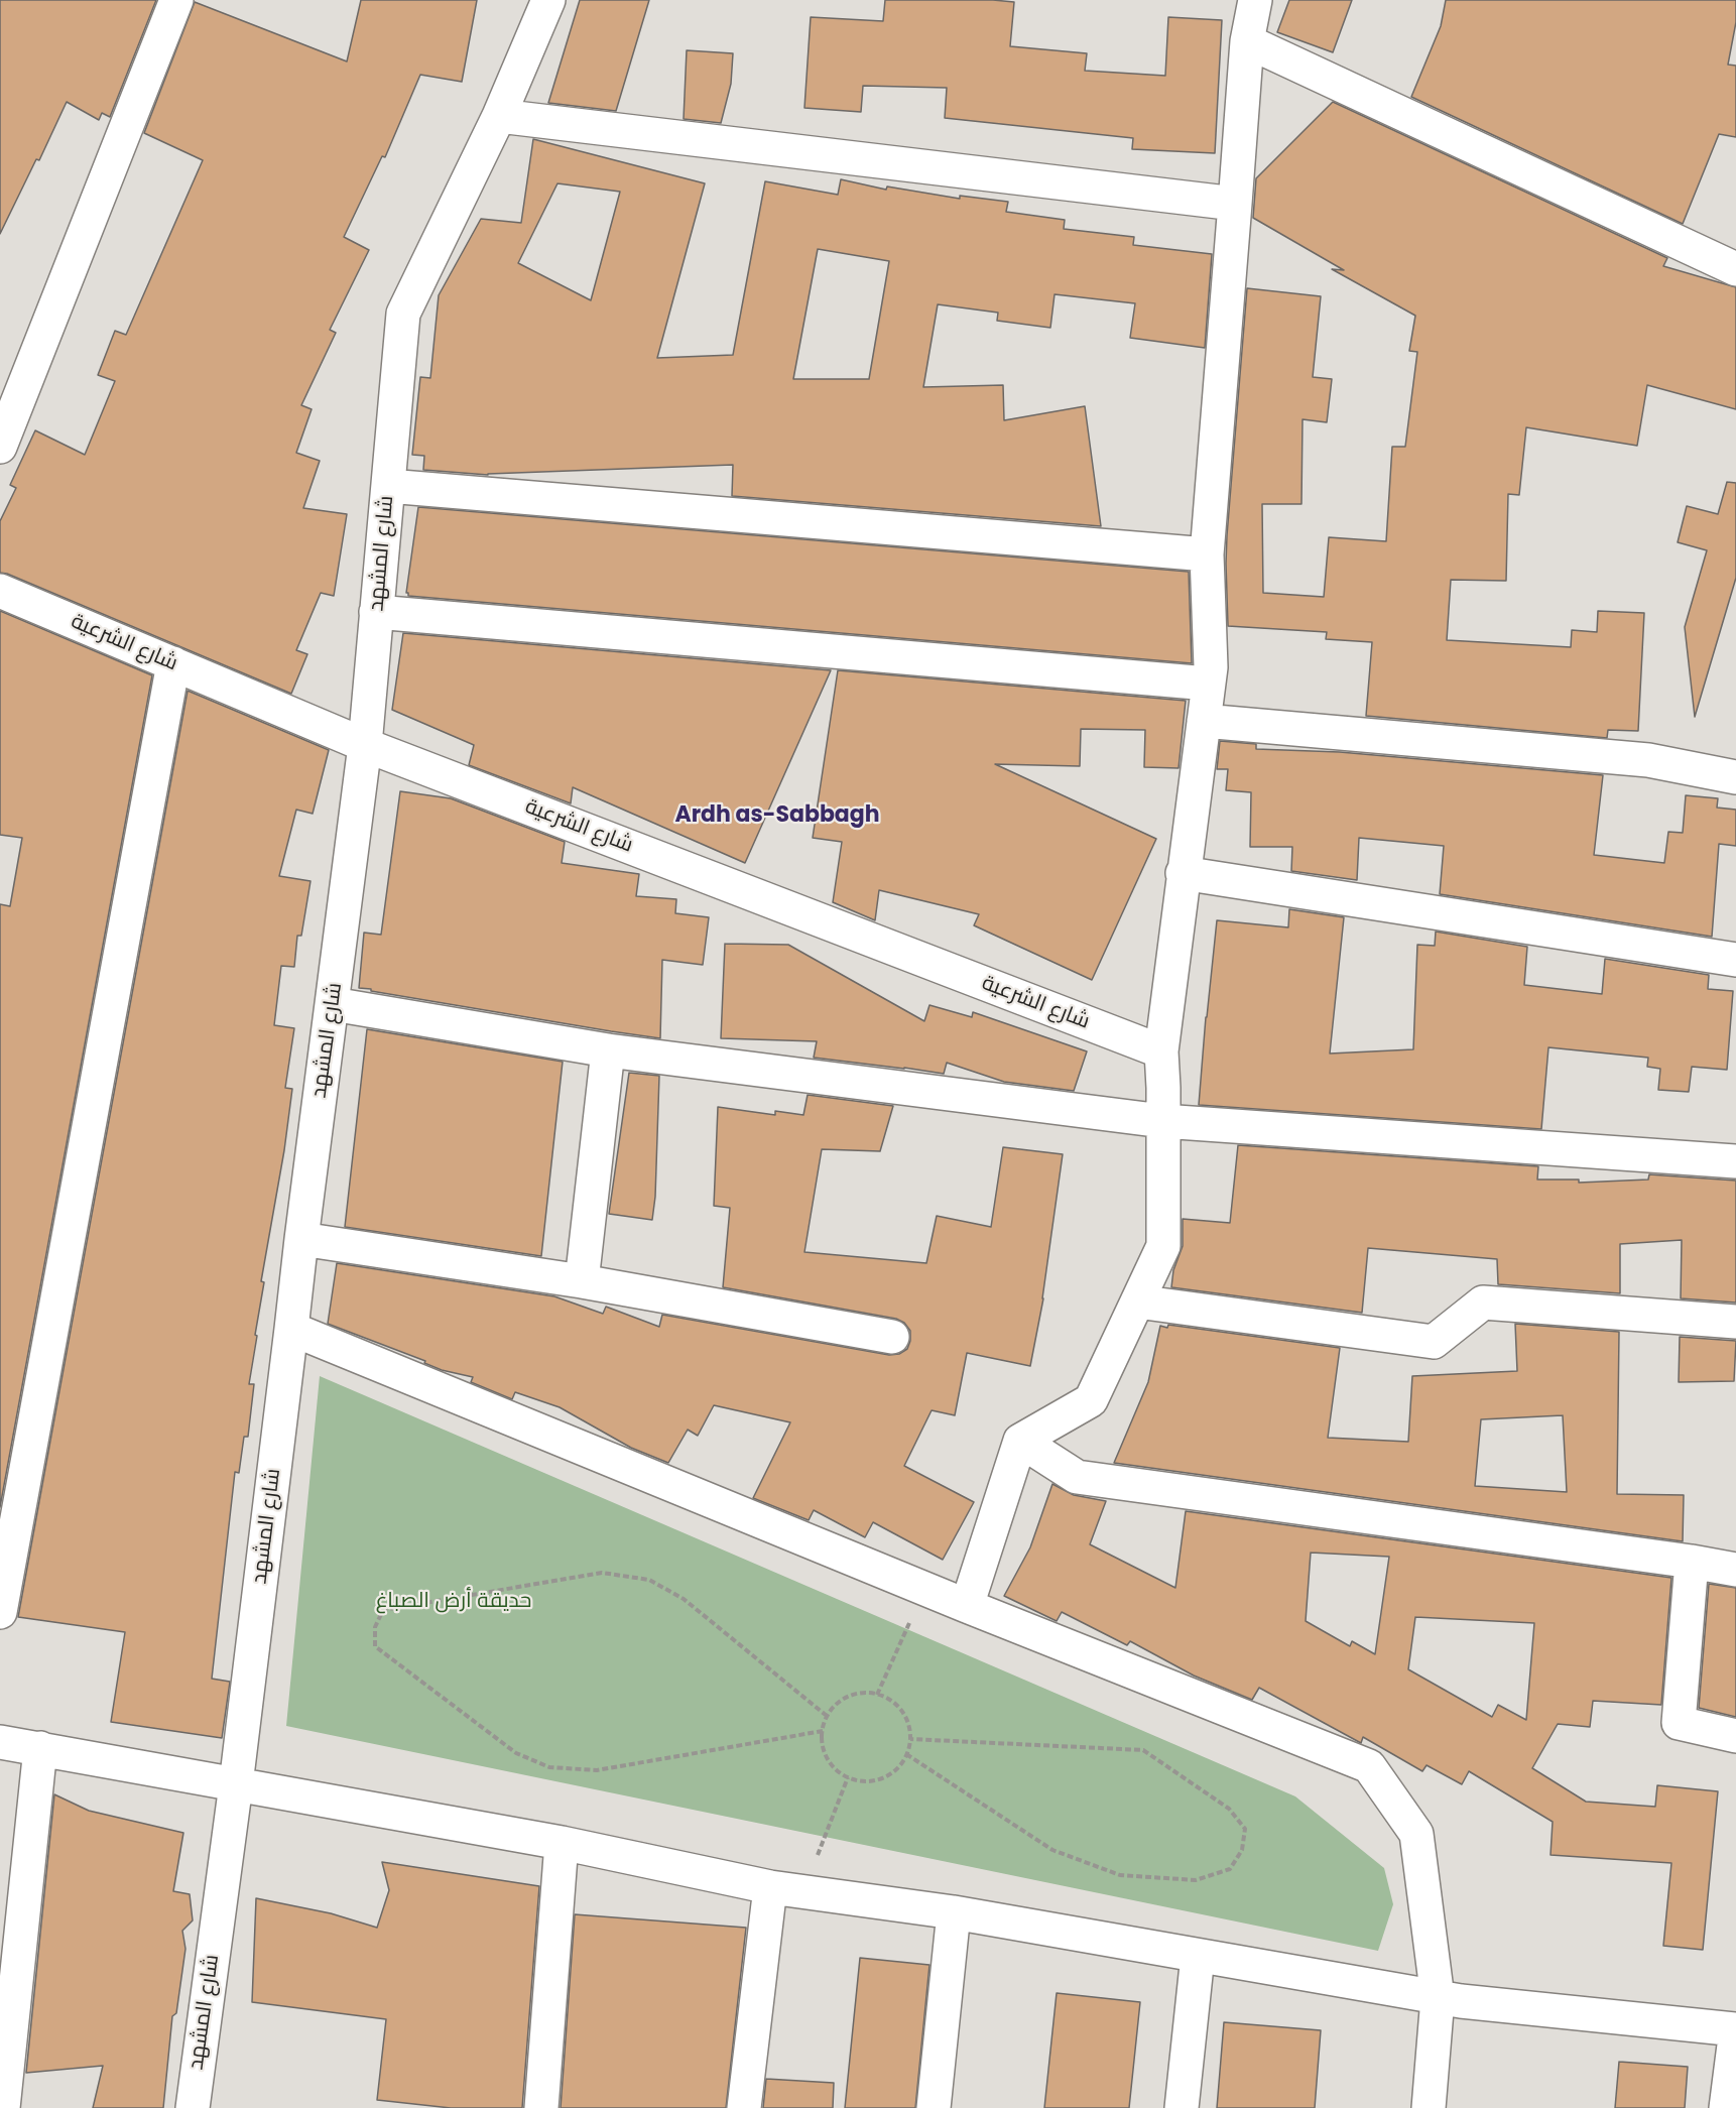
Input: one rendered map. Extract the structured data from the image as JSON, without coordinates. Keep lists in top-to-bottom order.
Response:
{
  "streets": {
    "street": ["شارع المشهد", "شارع الشرعية"]
  },
  "crossings": [
    ["شارع المشهد", "شارع الشرعية"]
  ],
  "districts": ["Ardh as-Sabbagh"],
  "parks": ["حديقة أرض الصباغ"]
}
